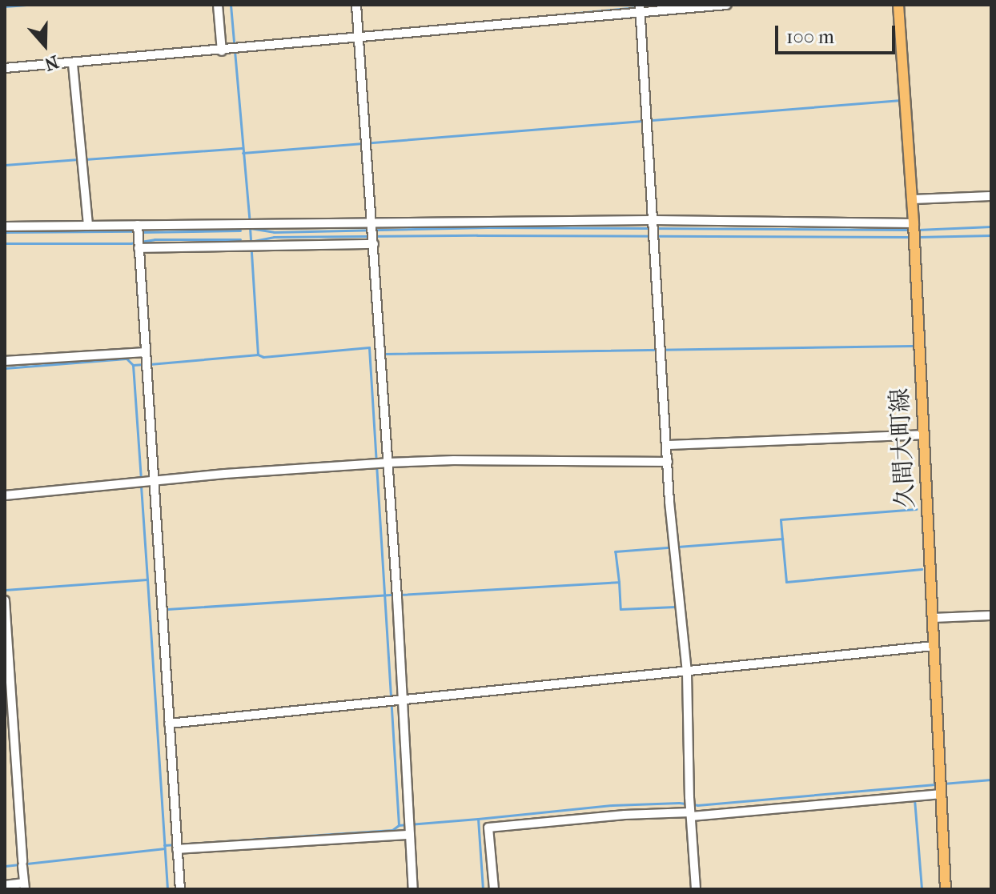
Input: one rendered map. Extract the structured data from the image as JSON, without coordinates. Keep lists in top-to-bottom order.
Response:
{
  "streets": {
    "main road": ["久間大町線"]
  },
  "scale_bar": "100 m",
  "north": "bottom"
}
